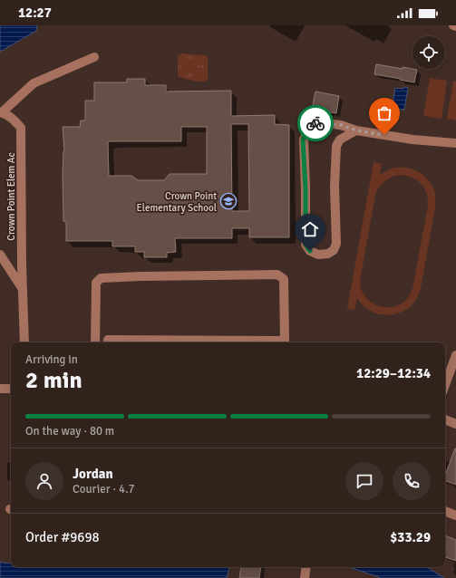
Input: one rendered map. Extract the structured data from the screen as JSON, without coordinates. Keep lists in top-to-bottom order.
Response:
{
  "streets": {
    "street": ["Crown Point Elem Ac"]
  },
  "places": {
    "school or university": ["Crown Point Elementary School"]
  },
  "page": {
    "status": "12:27",
    "heading": ["2 min", "Arriving in", "12:29–12:34"],
    "panel": [
      "Jordan",
      "Courier · 4.7",
      "Order #9698",
      "$33.29"
    ],
    "bar": "On the way · 80 m"
  }
}
